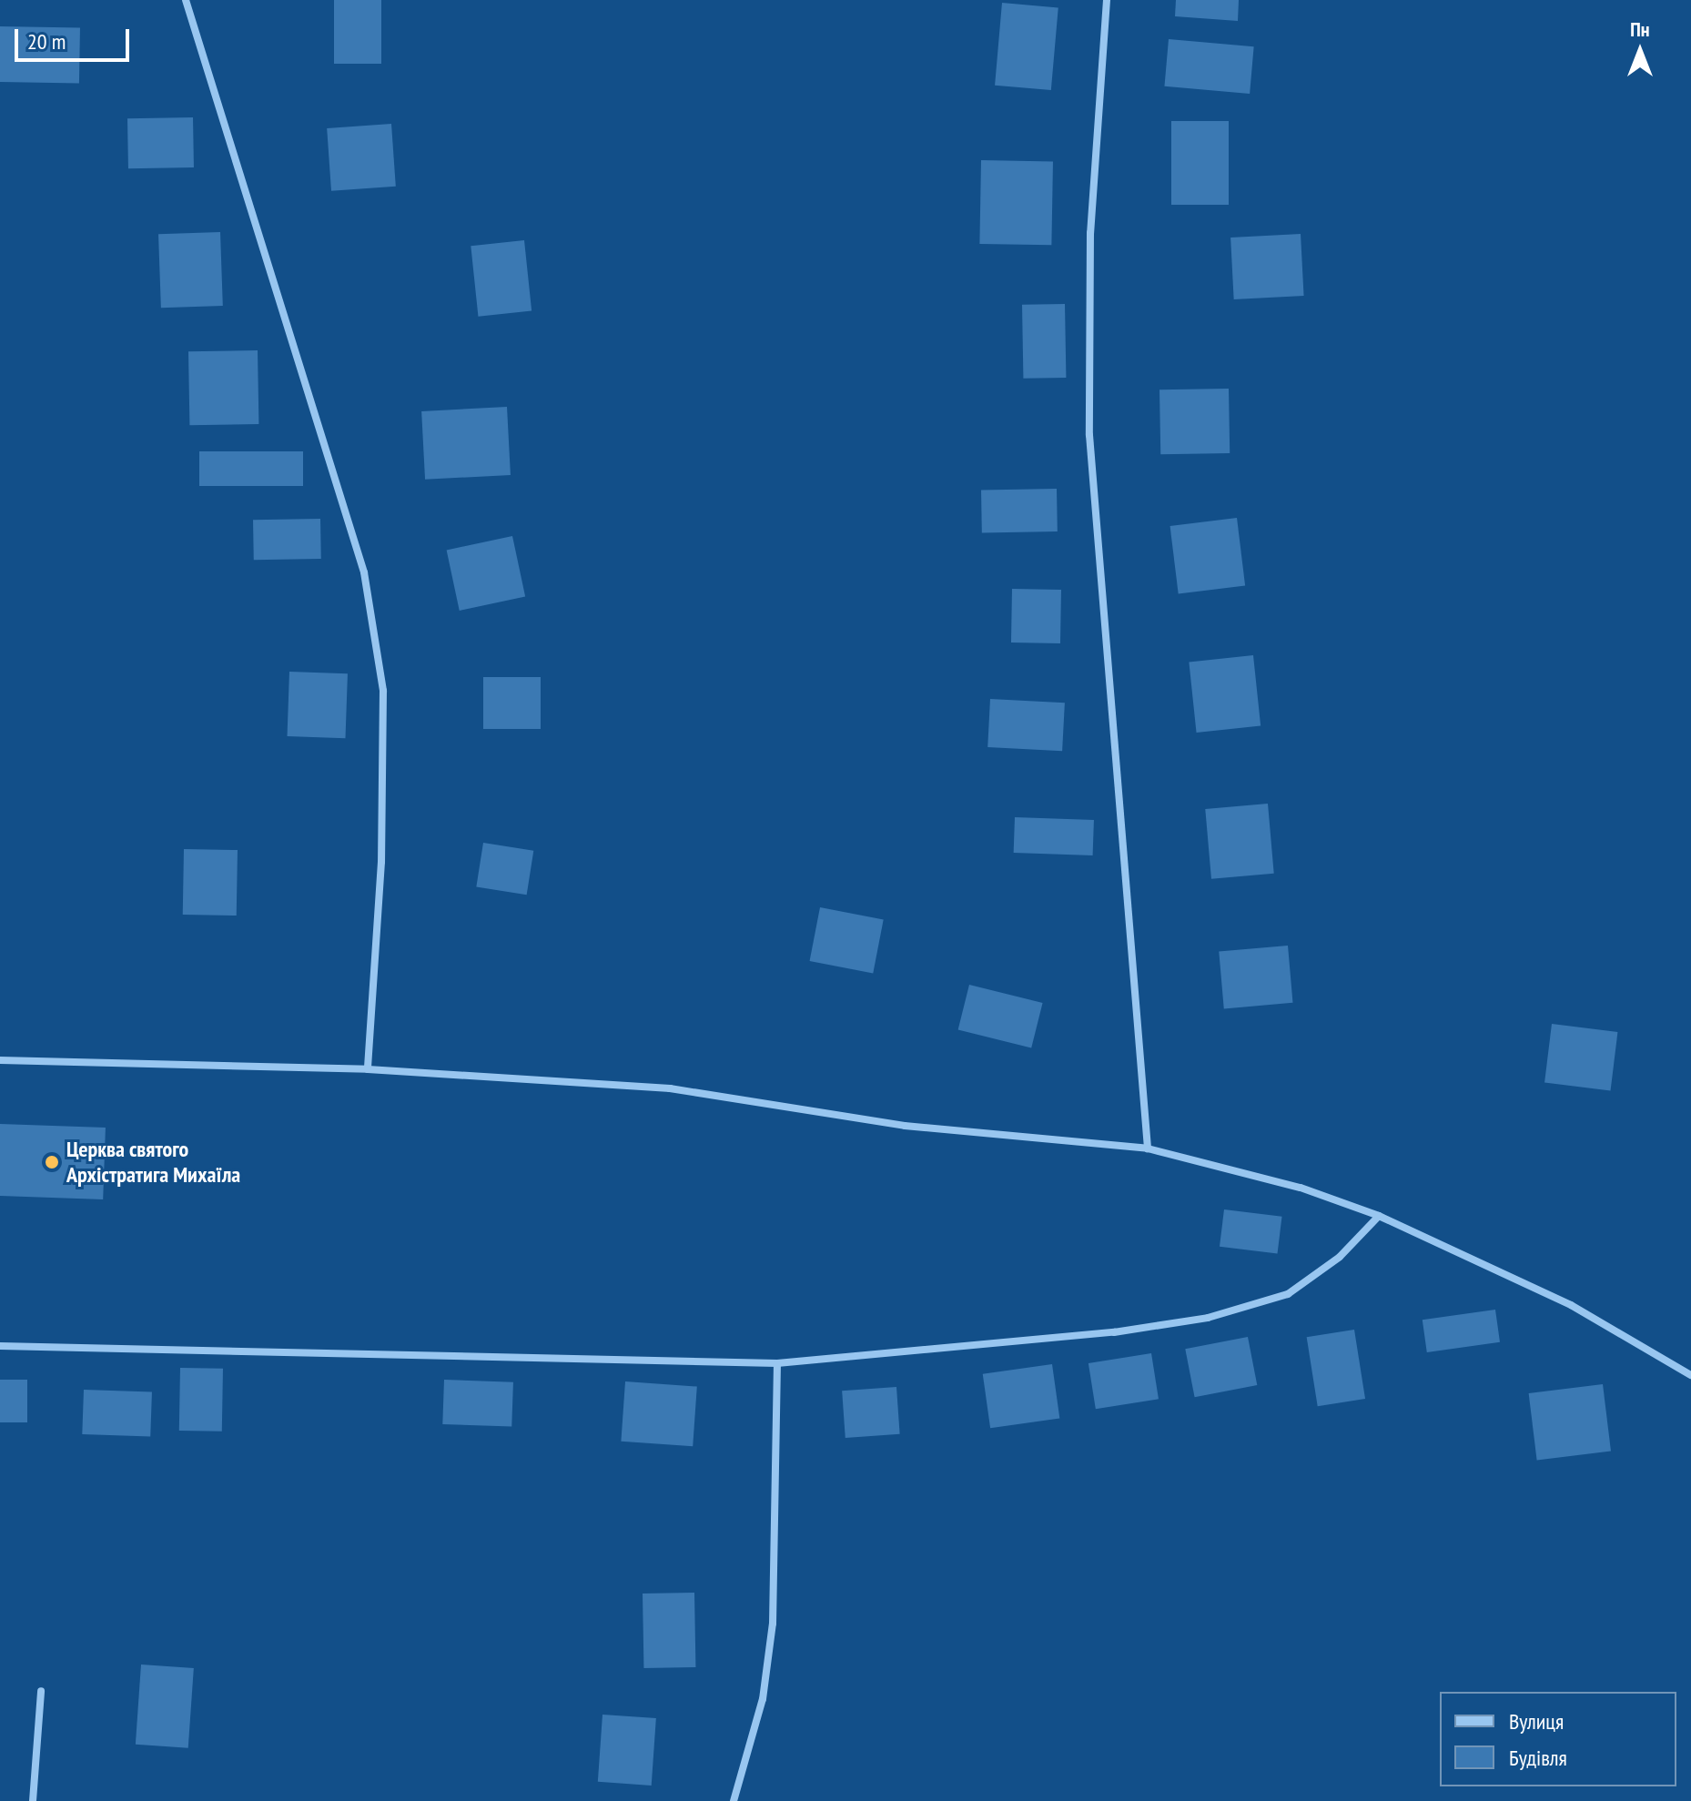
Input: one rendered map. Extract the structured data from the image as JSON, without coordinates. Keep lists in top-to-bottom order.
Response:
{
  "places": ["Церква святого Архістратига Михаїла"],
  "legend": ["Вулиця", "Будівля"],
  "scale_bar": "20 m",
  "north": "top"
}
